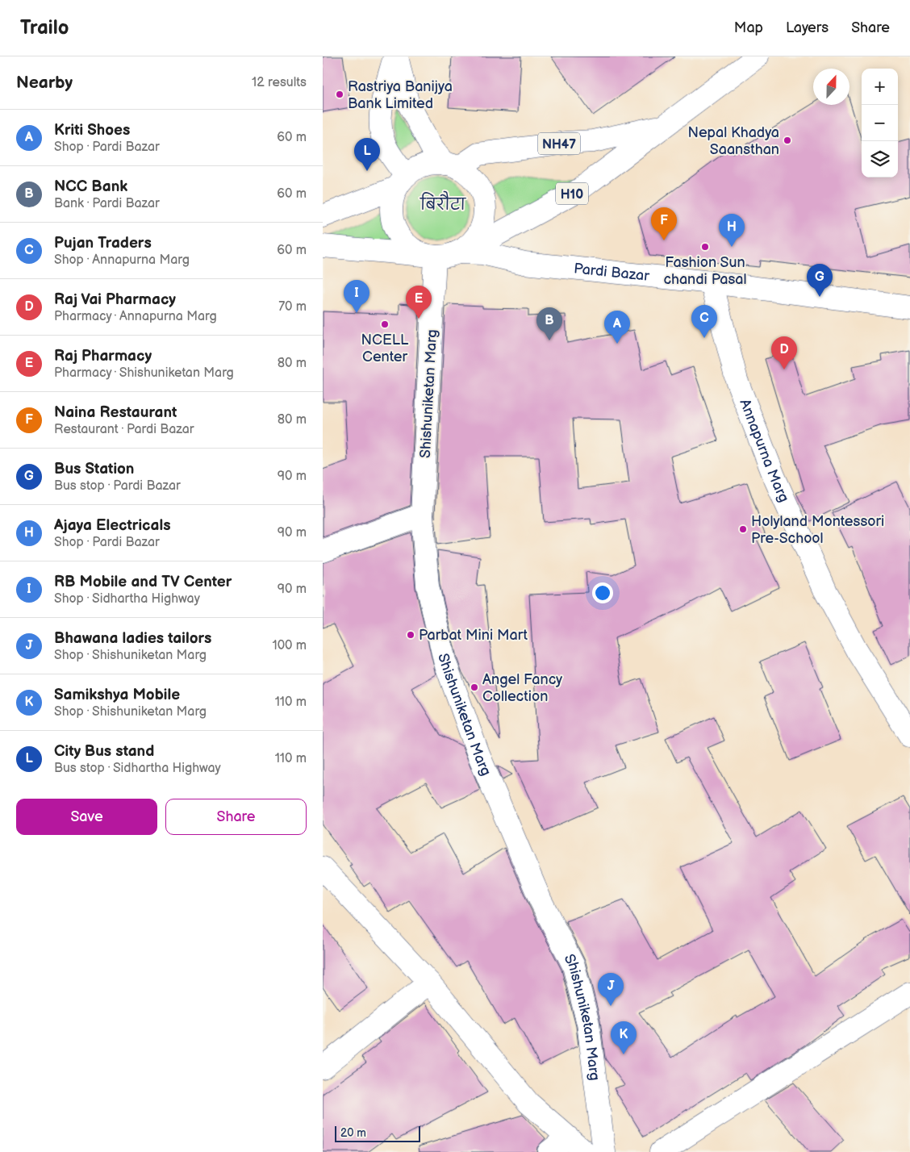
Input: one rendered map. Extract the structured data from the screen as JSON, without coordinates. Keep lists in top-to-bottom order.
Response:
{
  "streets": {
    "main road": [
      "NH47",
      "H10",
      "Pardi Bazar",
      "Shishuniketan Marg",
      "Annapurna Marg"
    ]
  },
  "crossings": [
    ["NH47", "H10"],
    ["NH47", "Pardi Bazar"],
    ["NH47", "Shishuniketan Marg"],
    ["H10", "Pardi Bazar"],
    ["H10", "Shishuniketan Marg"],
    ["Pardi Bazar", "Shishuniketan Marg"],
    ["Pardi Bazar", "Annapurna Marg"]
  ],
  "districts": ["बिरौटा"],
  "places": [
    "Rastriya Banijya Bank Limited",
    "Nepal Khadya Saansthan",
    "Fashion Sun chandi Pasal",
    "NCELL Center",
    "Holyland Montessori Pre-School",
    "Parbat Mini Mart",
    "Angel Fancy Collection"
  ],
  "scale_bar": "20 m",
  "north": "top",
  "page": {
    "header": "Trailo",
    "nav": ["Map", "Layers", "Share"],
    "heading": ["Nearby", "12 results"],
    "map_buttons": ["+", "−"],
    "list": [
      {
        "mark": "A",
        "name": "Kriti Shoes",
        "note": "Shop · Pardi Bazar",
        "value": "60 m"
      },
      {
        "mark": "B",
        "name": "NCC Bank",
        "note": "Bank · Pardi Bazar",
        "value": "60 m"
      },
      {
        "mark": "C",
        "name": "Pujan Traders",
        "note": "Shop · Annapurna Marg",
        "value": "60 m"
      },
      {
        "mark": "D",
        "name": "Raj Vai Pharmacy",
        "note": "Pharmacy · Annapurna Marg",
        "value": "70 m"
      },
      {
        "mark": "E",
        "name": "Raj Pharmacy",
        "note": "Pharmacy · Shishuniketan Marg",
        "value": "80 m"
      },
      {
        "mark": "F",
        "name": "Naina Restaurant",
        "note": "Restaurant · Pardi Bazar",
        "value": "80 m"
      },
      {
        "mark": "G",
        "name": "Bus Station",
        "note": "Bus stop · Pardi Bazar",
        "value": "90 m"
      },
      {
        "mark": "H",
        "name": "Ajaya Electricals",
        "note": "Shop · Pardi Bazar",
        "value": "90 m"
      },
      {
        "mark": "I",
        "name": "RB Mobile and TV Center",
        "note": "Shop · Sidhartha Highway",
        "value": "90 m"
      },
      {
        "mark": "J",
        "name": "Bhawana ladies tailors",
        "note": "Shop · Shishuniketan Marg",
        "value": "100 m"
      },
      {
        "mark": "K",
        "name": "Samikshya Mobile",
        "note": "Shop · Shishuniketan Marg",
        "value": "110 m"
      },
      {
        "mark": "L",
        "name": "City Bus stand",
        "note": "Bus stop · Sidhartha Highway",
        "value": "110 m"
      }
    ],
    "pins": [
      "L",
      "F",
      "H",
      "G",
      "I",
      "E",
      "C",
      "B",
      "A",
      "D",
      "J",
      "K"
    ],
    "buttons": ["Save", "Share"],
    "scale": "20 m"
  }
}
